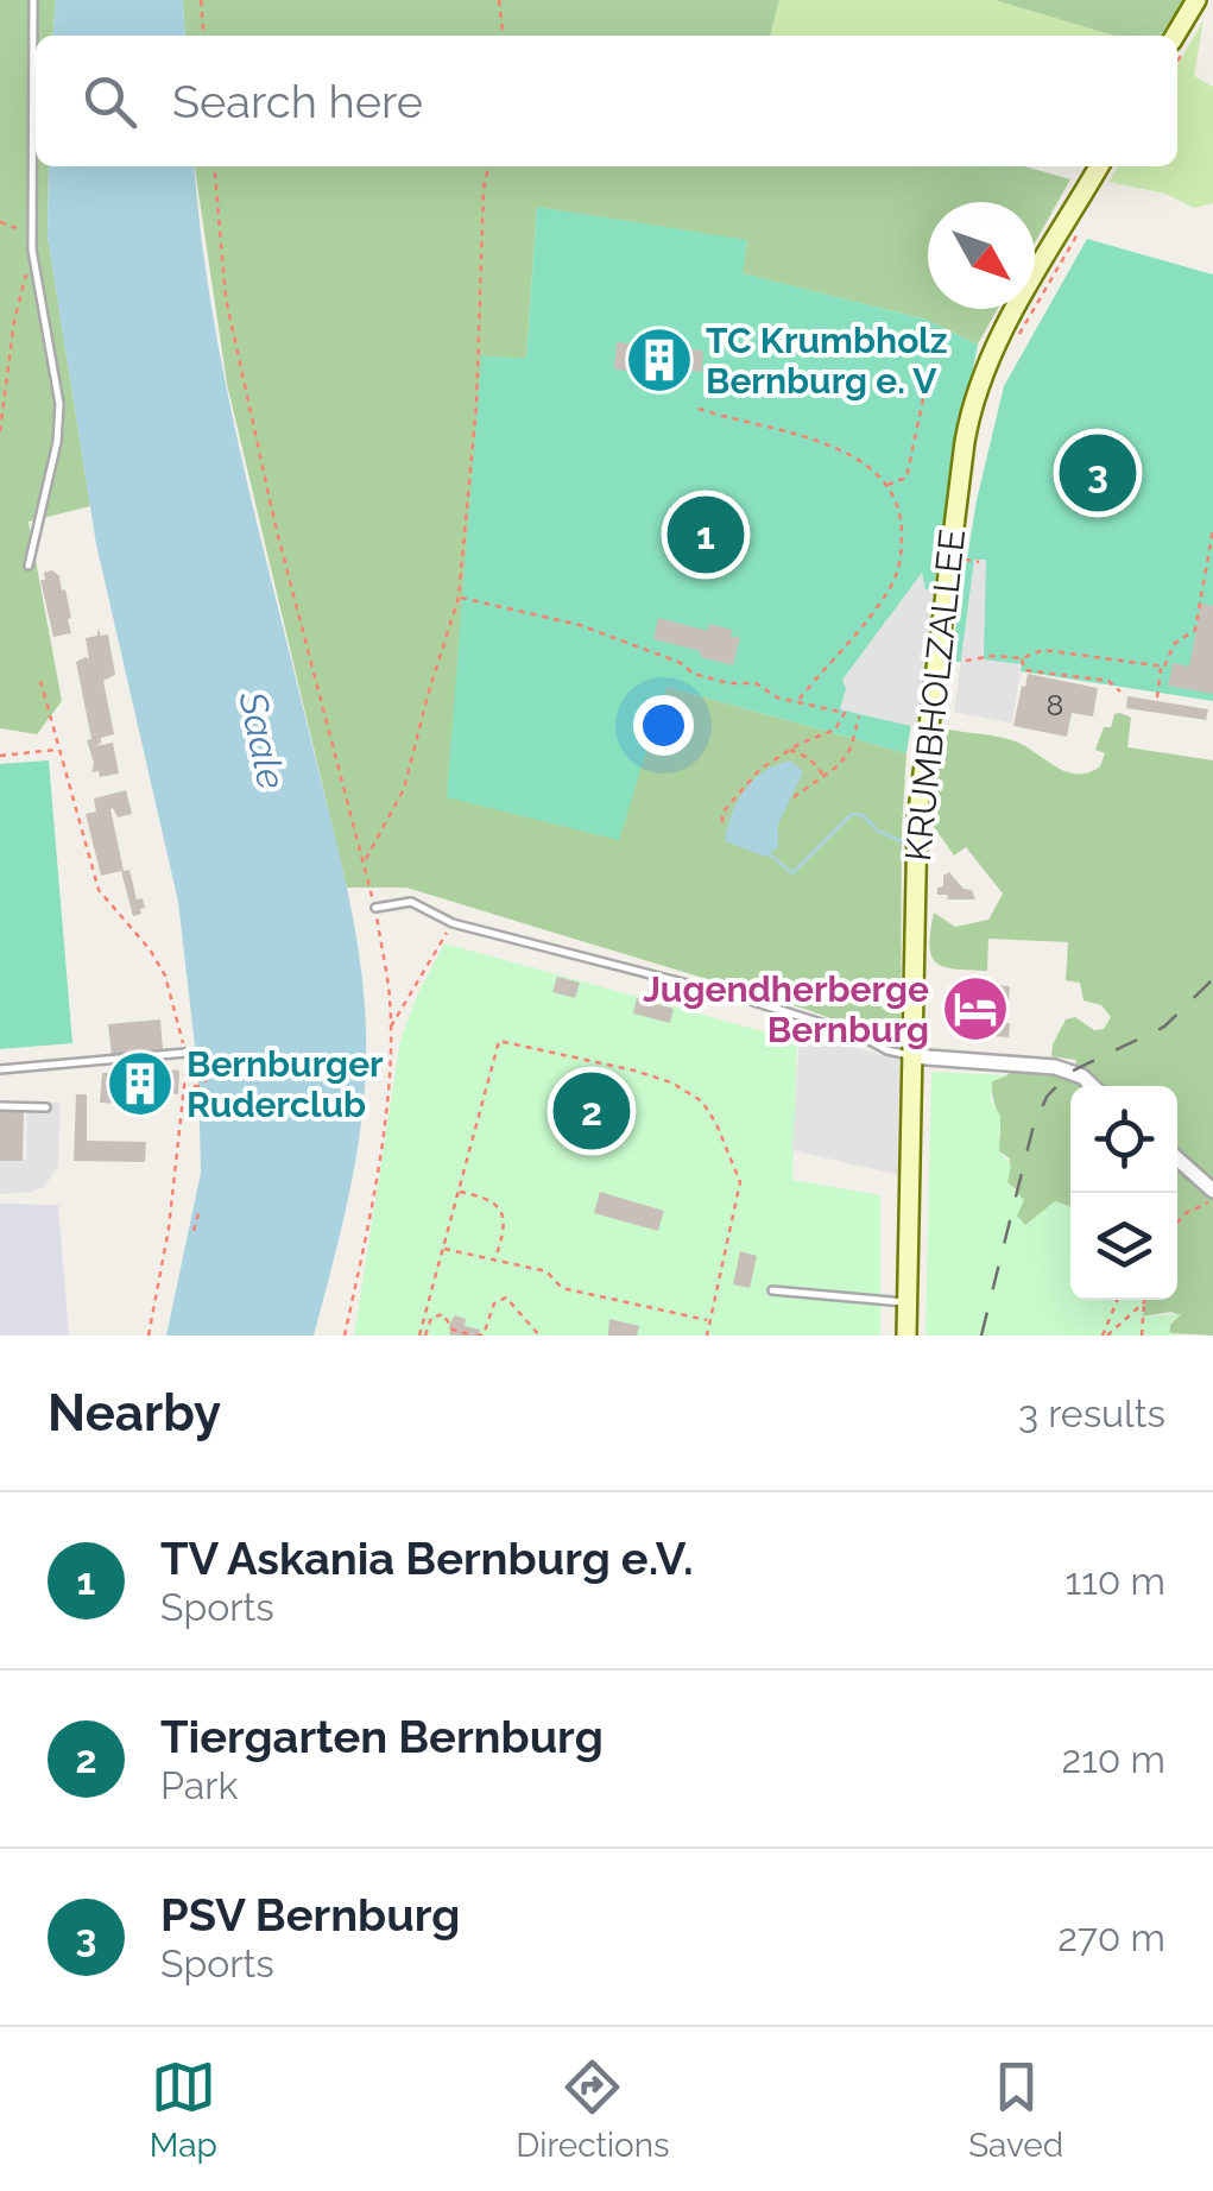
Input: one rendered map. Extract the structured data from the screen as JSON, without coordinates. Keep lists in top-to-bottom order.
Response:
{
  "streets": {
    "street": ["KRUMBHOLZALLEE"]
  },
  "water": ["Saale"],
  "places": {
    "building": ["TC Krumbholz Bernburg e. V", "Bernburger Ruderclub"],
    "hotel": ["Jugendherberge Bernburg"]
  },
  "house_numbers": ["8"],
  "north": "bottom right",
  "page": {
    "search": "Search here",
    "pins": ["3", "1", "2"],
    "heading": ["Nearby", "3 results"],
    "list": [
      {
        "mark": "1",
        "name": "TV Askania Bernburg e.V.",
        "note": "Sports",
        "value": "110 m"
      },
      {
        "mark": "2",
        "name": "Tiergarten Bernburg",
        "note": "Park",
        "value": "210 m"
      },
      {
        "mark": "3",
        "name": "PSV Bernburg",
        "note": "Sports",
        "value": "270 m"
      }
    ],
    "nav": ["Map", "Directions", "Saved"]
  }
}
